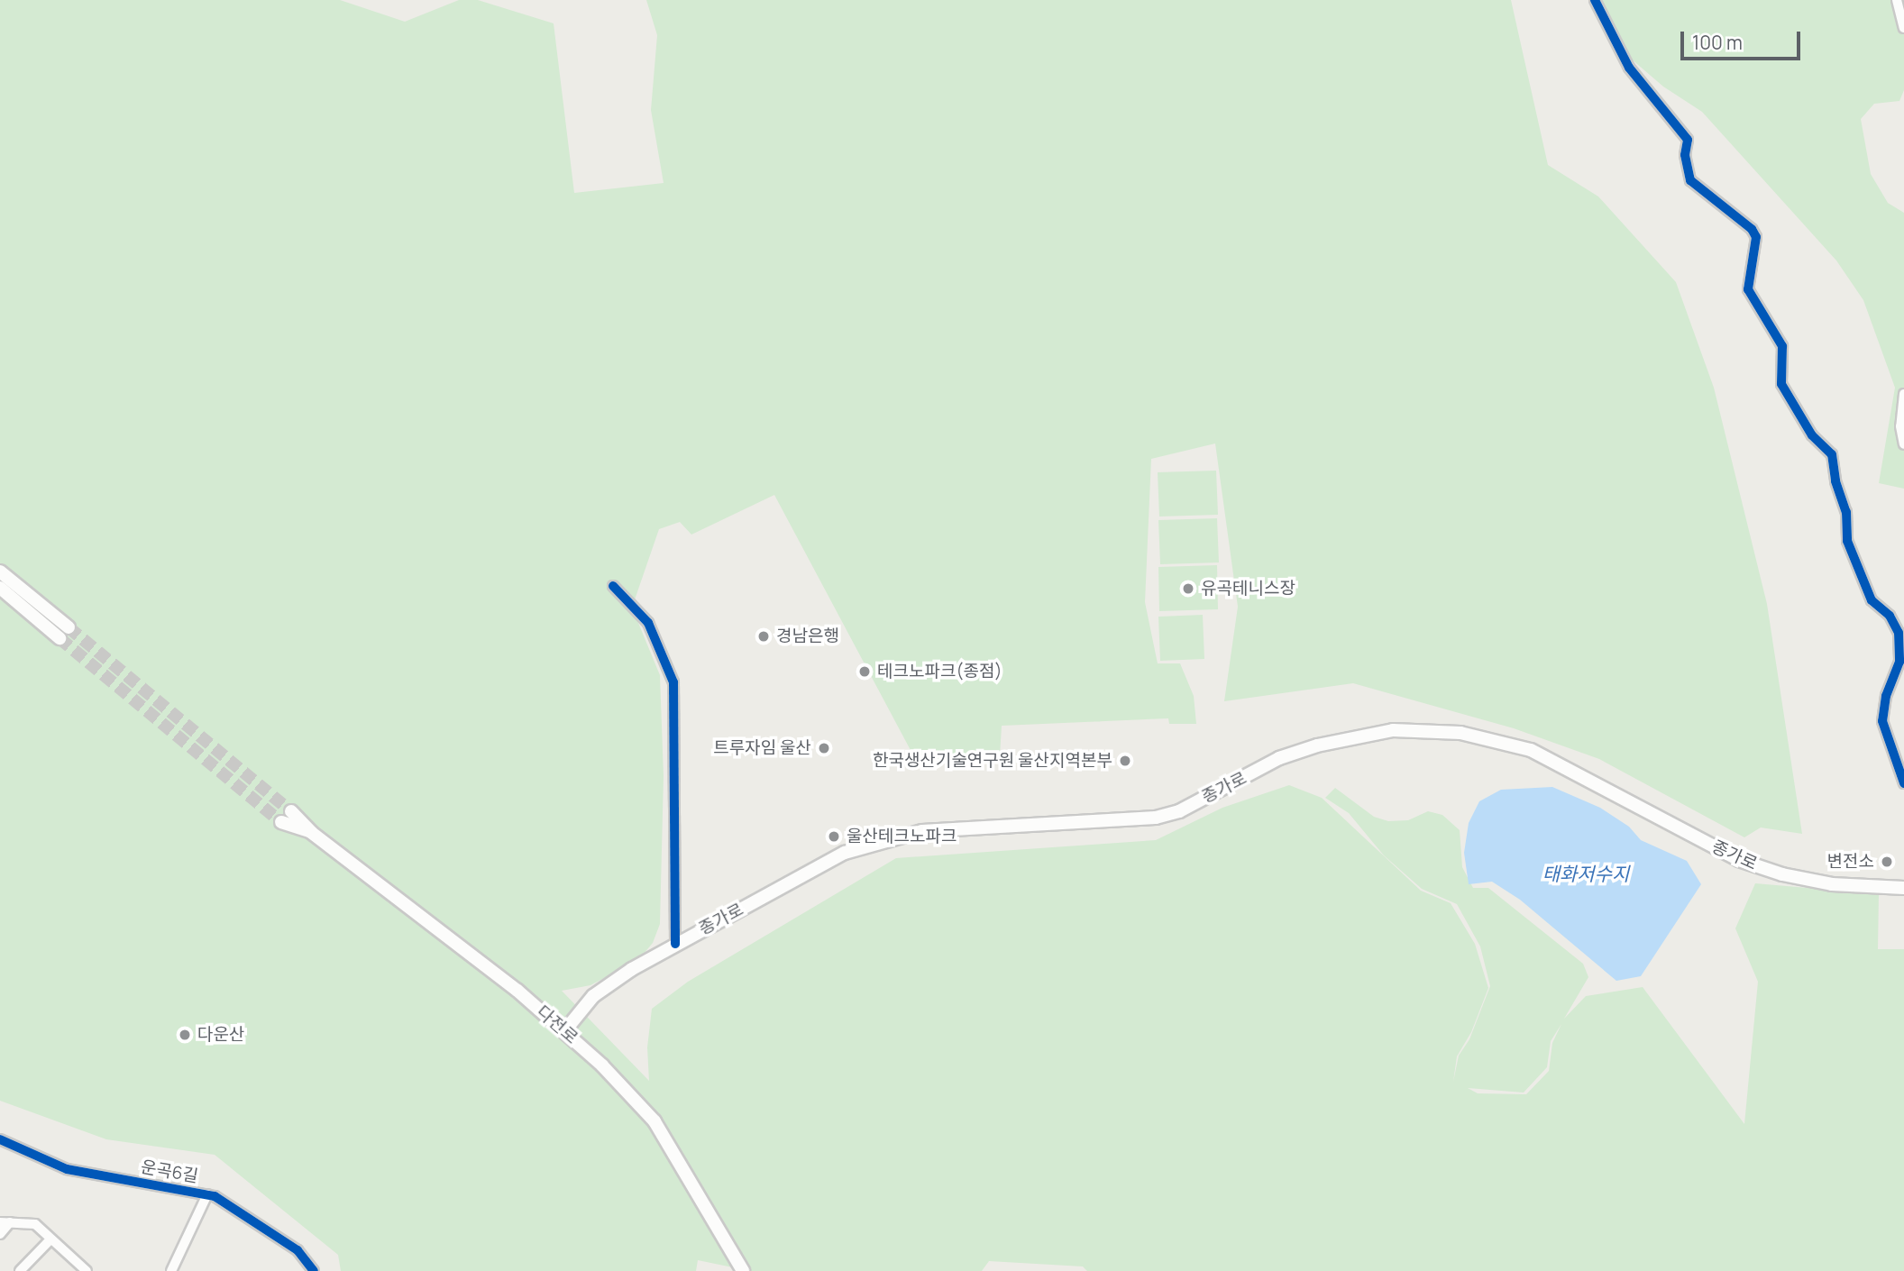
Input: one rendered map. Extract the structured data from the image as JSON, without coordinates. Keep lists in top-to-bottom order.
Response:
{
  "streets": {
    "main road": ["종가로", "다전로"],
    "street": ["운곡6길"]
  },
  "crossings": [
    ["종가로", "다전로"]
  ],
  "water": ["태화저수지"],
  "places": [
    "유곡테니스장",
    "경남은행",
    "테크노파크(종점)",
    "트루자임 울산",
    "한국생산기술연구원 울산지역본부",
    "울산테크노파크",
    "변전소",
    "다운산"
  ],
  "scale_bar": "100 m"
}
